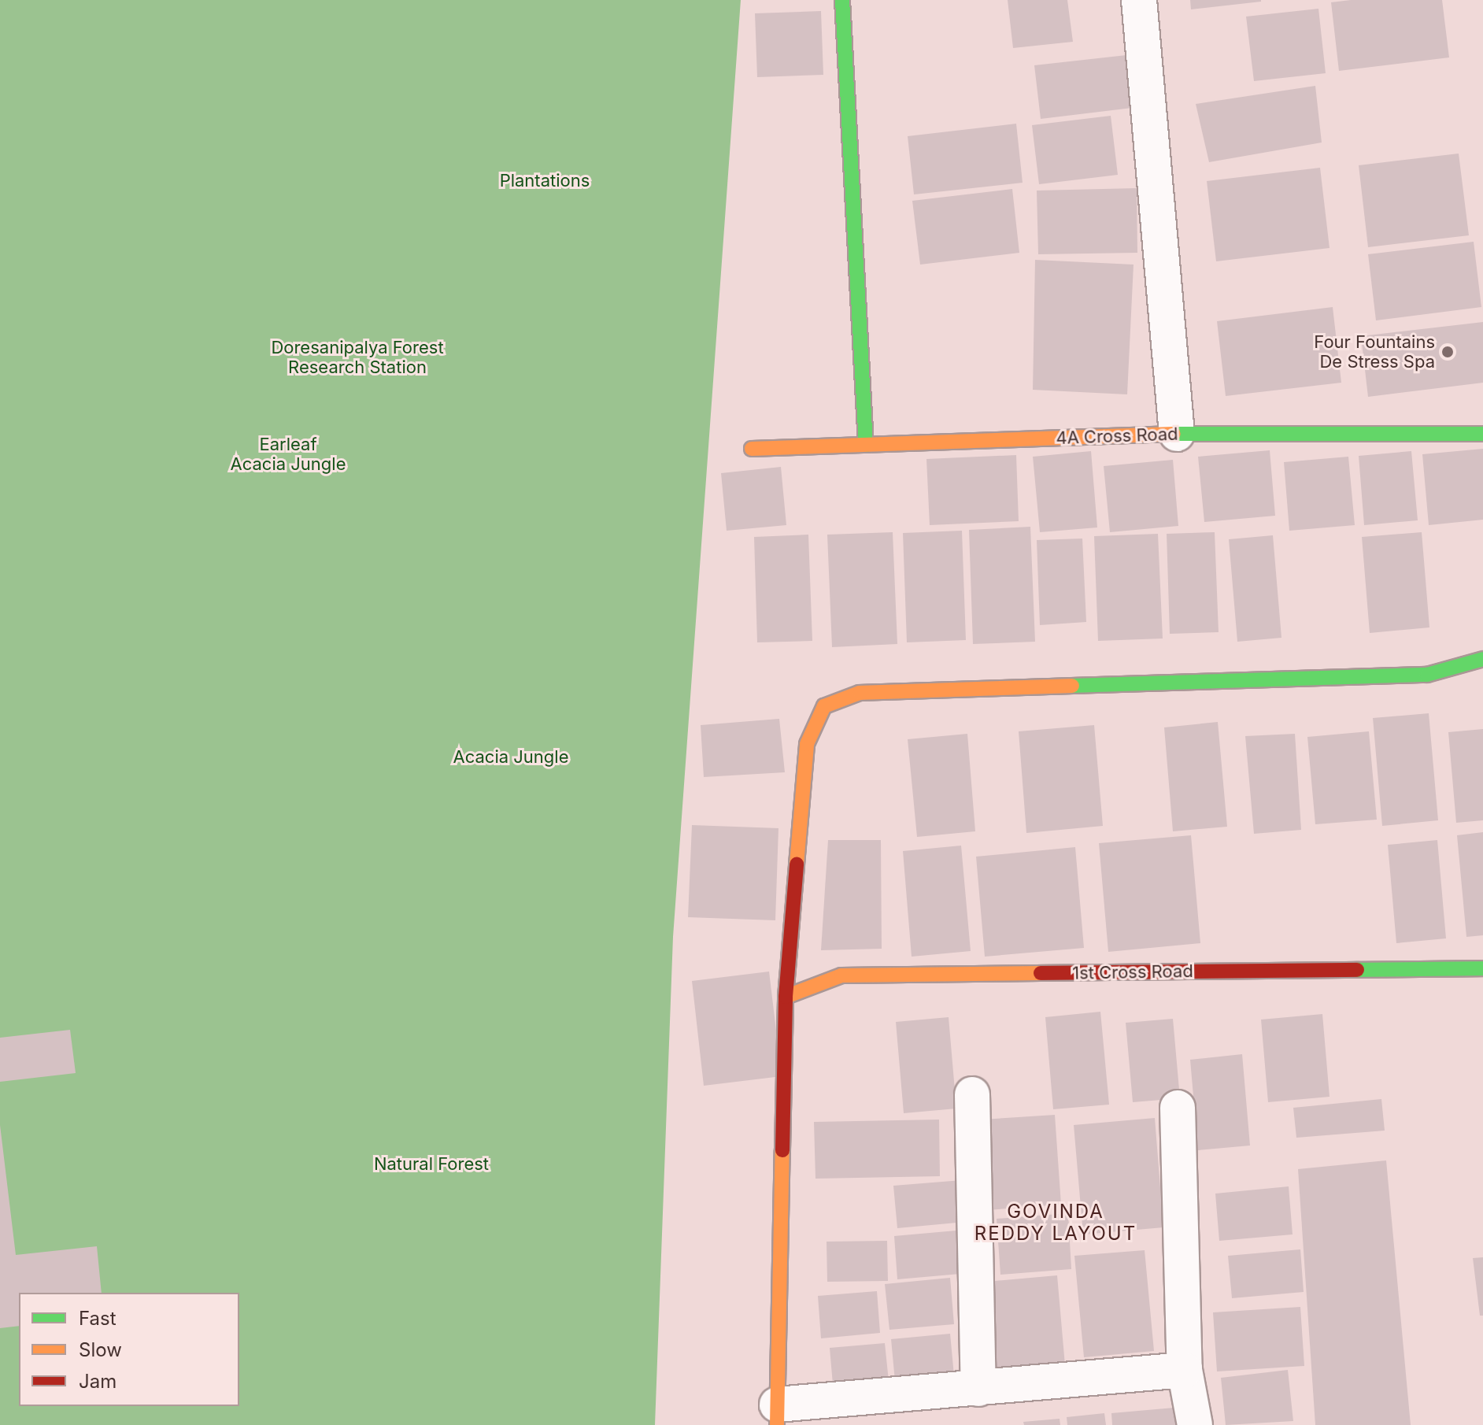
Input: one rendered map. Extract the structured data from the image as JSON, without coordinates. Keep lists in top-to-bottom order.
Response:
{
  "streets": {
    "street": ["4A Cross Road", "1st Cross Road"]
  },
  "districts": ["GOVINDA REDDY LAYOUT"],
  "parks": [
    "Plantations",
    "Doresanipalya Forest Research Station",
    "Earleaf Acacia Jungle",
    "Acacia Jungle",
    "Natural Forest"
  ],
  "places": ["Four Fountains De Stress Spa"],
  "legend": ["Fast", "Slow", "Jam"]
}
